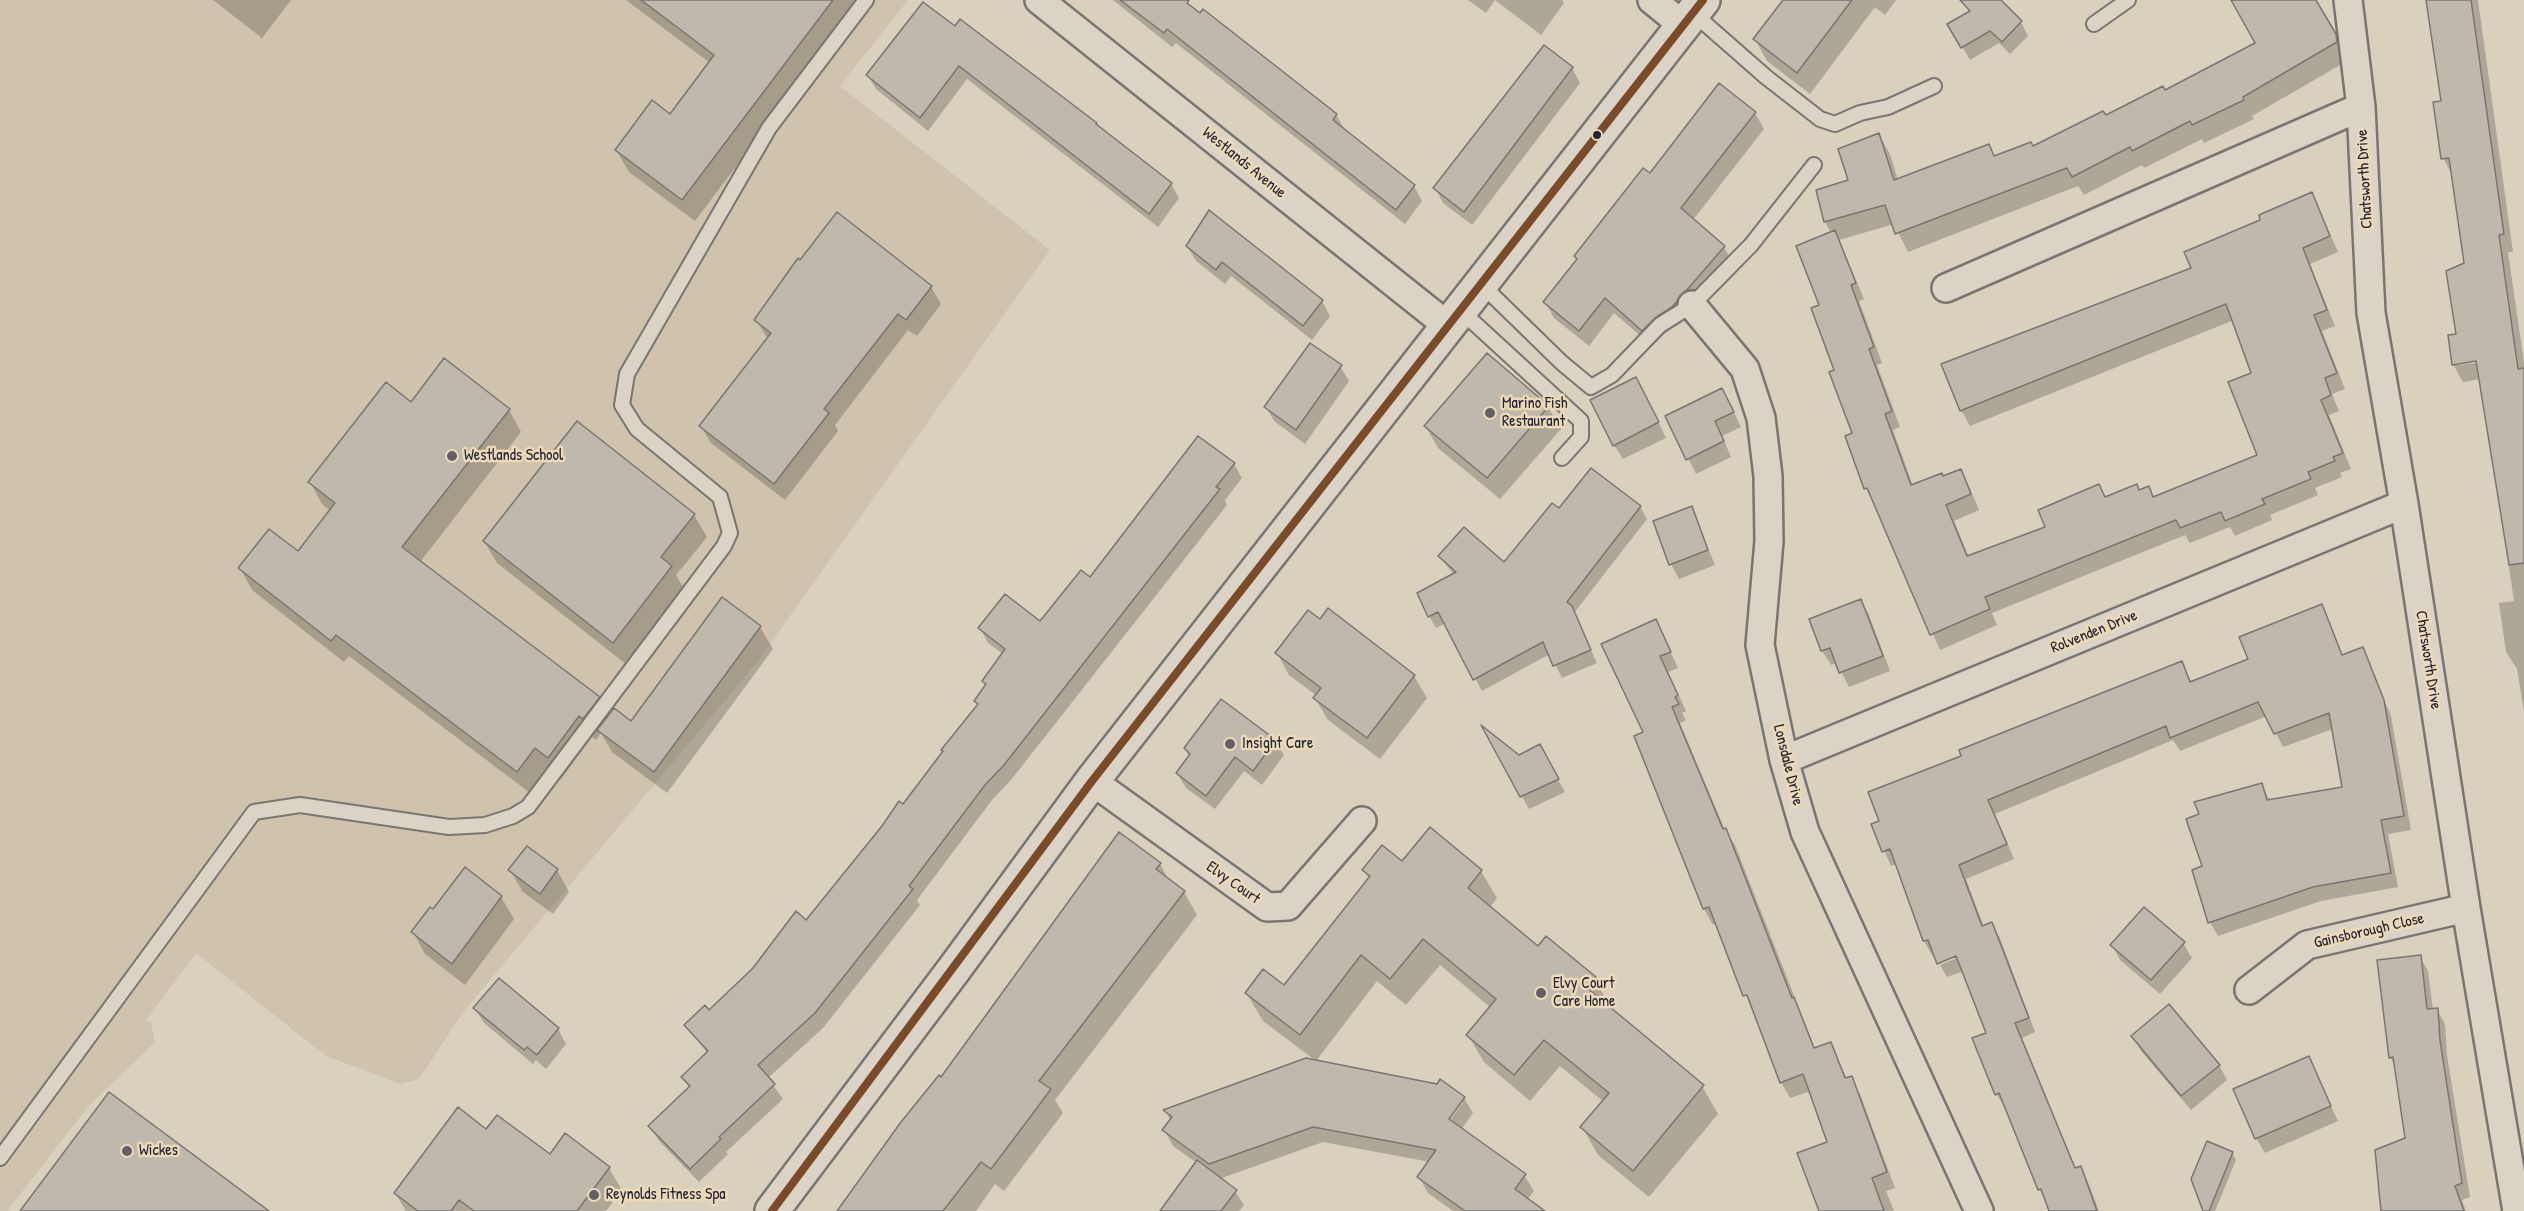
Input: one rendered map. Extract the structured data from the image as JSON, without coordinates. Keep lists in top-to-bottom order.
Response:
{
  "streets": {
    "street": [
      "Westlands Avenue",
      "Chatsworth Drive",
      "Rolvenden Drive",
      "Lonsdale Drive",
      "Elvy Court",
      "Gainsborough Close"
    ]
  },
  "crossings": [
    ["Chatsworth Drive", "Rolvenden Drive"],
    ["Chatsworth Drive", "Gainsborough Close"],
    ["Rolvenden Drive", "Lonsdale Drive"]
  ],
  "places": [
    "Marino Fish Restaurant",
    "Westlands School",
    "Insight Care",
    "Elvy Court Care Home",
    "Wickes",
    "Reynolds Fitness Spa"
  ]
}
